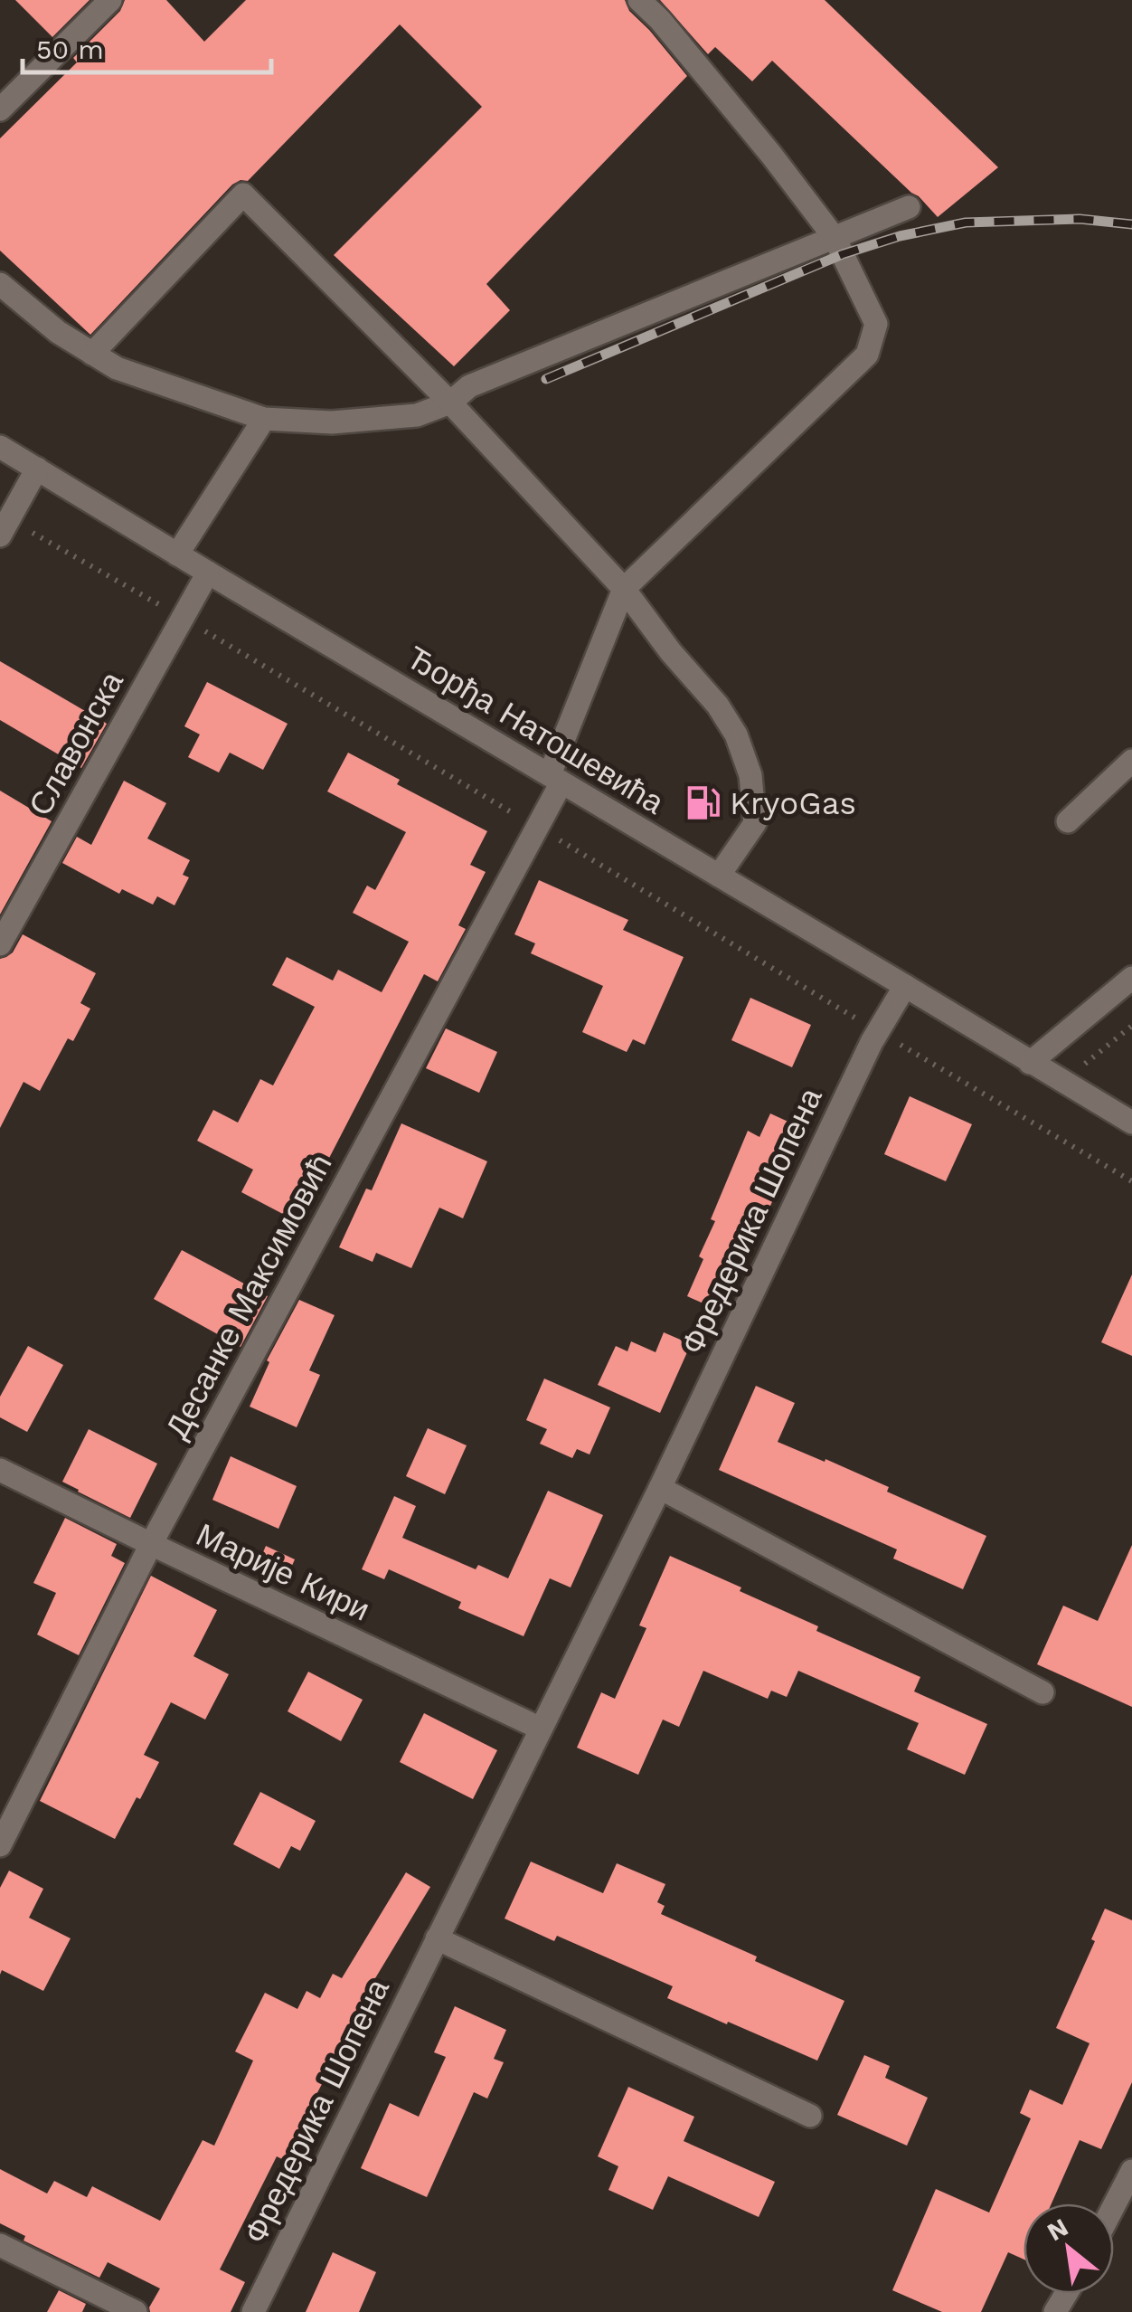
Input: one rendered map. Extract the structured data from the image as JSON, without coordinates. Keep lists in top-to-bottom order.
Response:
{
  "streets": {
    "street": [
      "Ђорђа Натошевића",
      "Славонска",
      "Фредерика Шопена",
      "Десанке Максимовић",
      "Марије Кири"
    ]
  },
  "crossings": [
    ["Ђорђа Натошевића", "Славонска"],
    ["Ђорђа Натошевића", "Фредерика Шопена"],
    ["Ђорђа Натошевића", "Десанке Максимовић"],
    ["Фредерика Шопена", "Марије Кири"],
    ["Десанке Максимовић", "Марије Кири"]
  ],
  "places": {
    "fuel station": ["KryoGas"]
  },
  "scale_bar": "50 m",
  "north": "top left"
}
